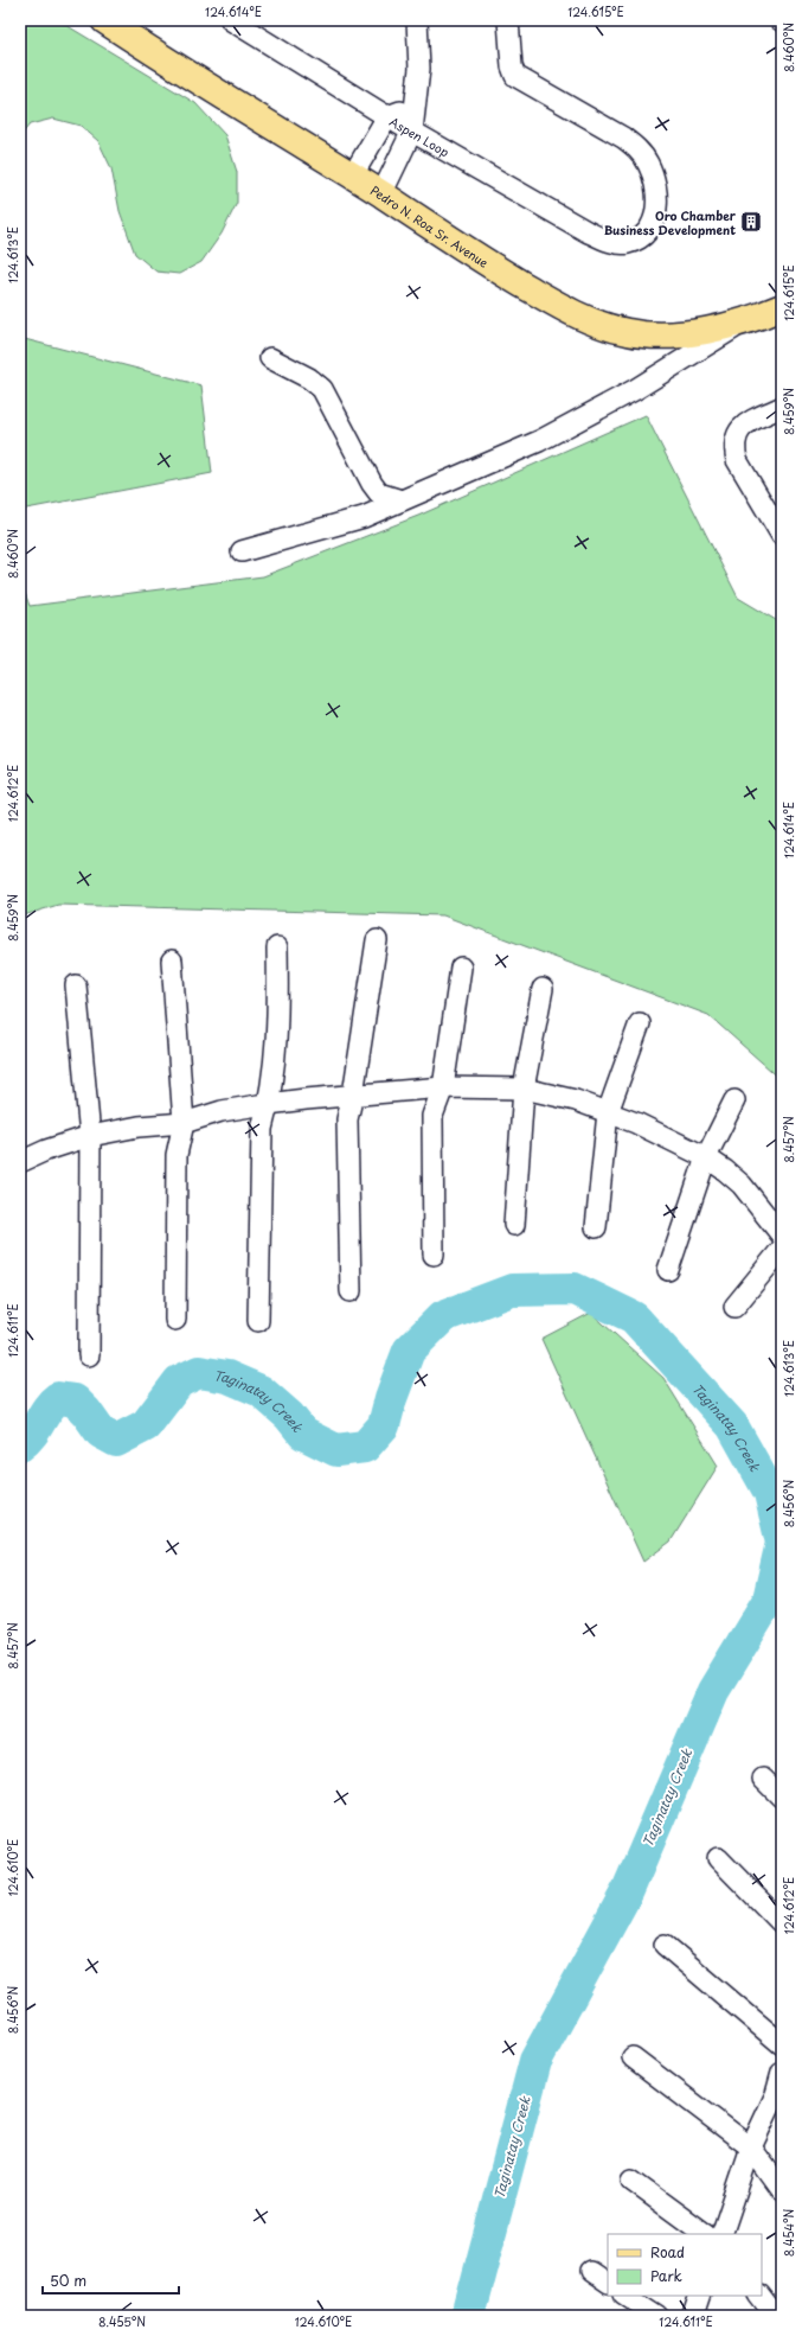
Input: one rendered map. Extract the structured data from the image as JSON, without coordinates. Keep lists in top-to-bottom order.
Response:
{
  "streets": {
    "main road": ["Pedro N. Roa Sr. Avenue"],
    "street": ["Aspen Loop"]
  },
  "water": ["Taginatay Creek"],
  "places": {
    "building": ["Oro Chamber Business Development"]
  },
  "legend": ["Road", "Park"],
  "scale_bar": "50 m",
  "coordinates": [
    "124.614°E",
    "124.615°E",
    "8.460°N",
    "124.613°E",
    "8.459°N",
    "124.612°E",
    "8.457°N",
    "124.611°E",
    "8.456°N",
    "124.610°E",
    "8.454°N",
    "8.455°N"
  ]
}
